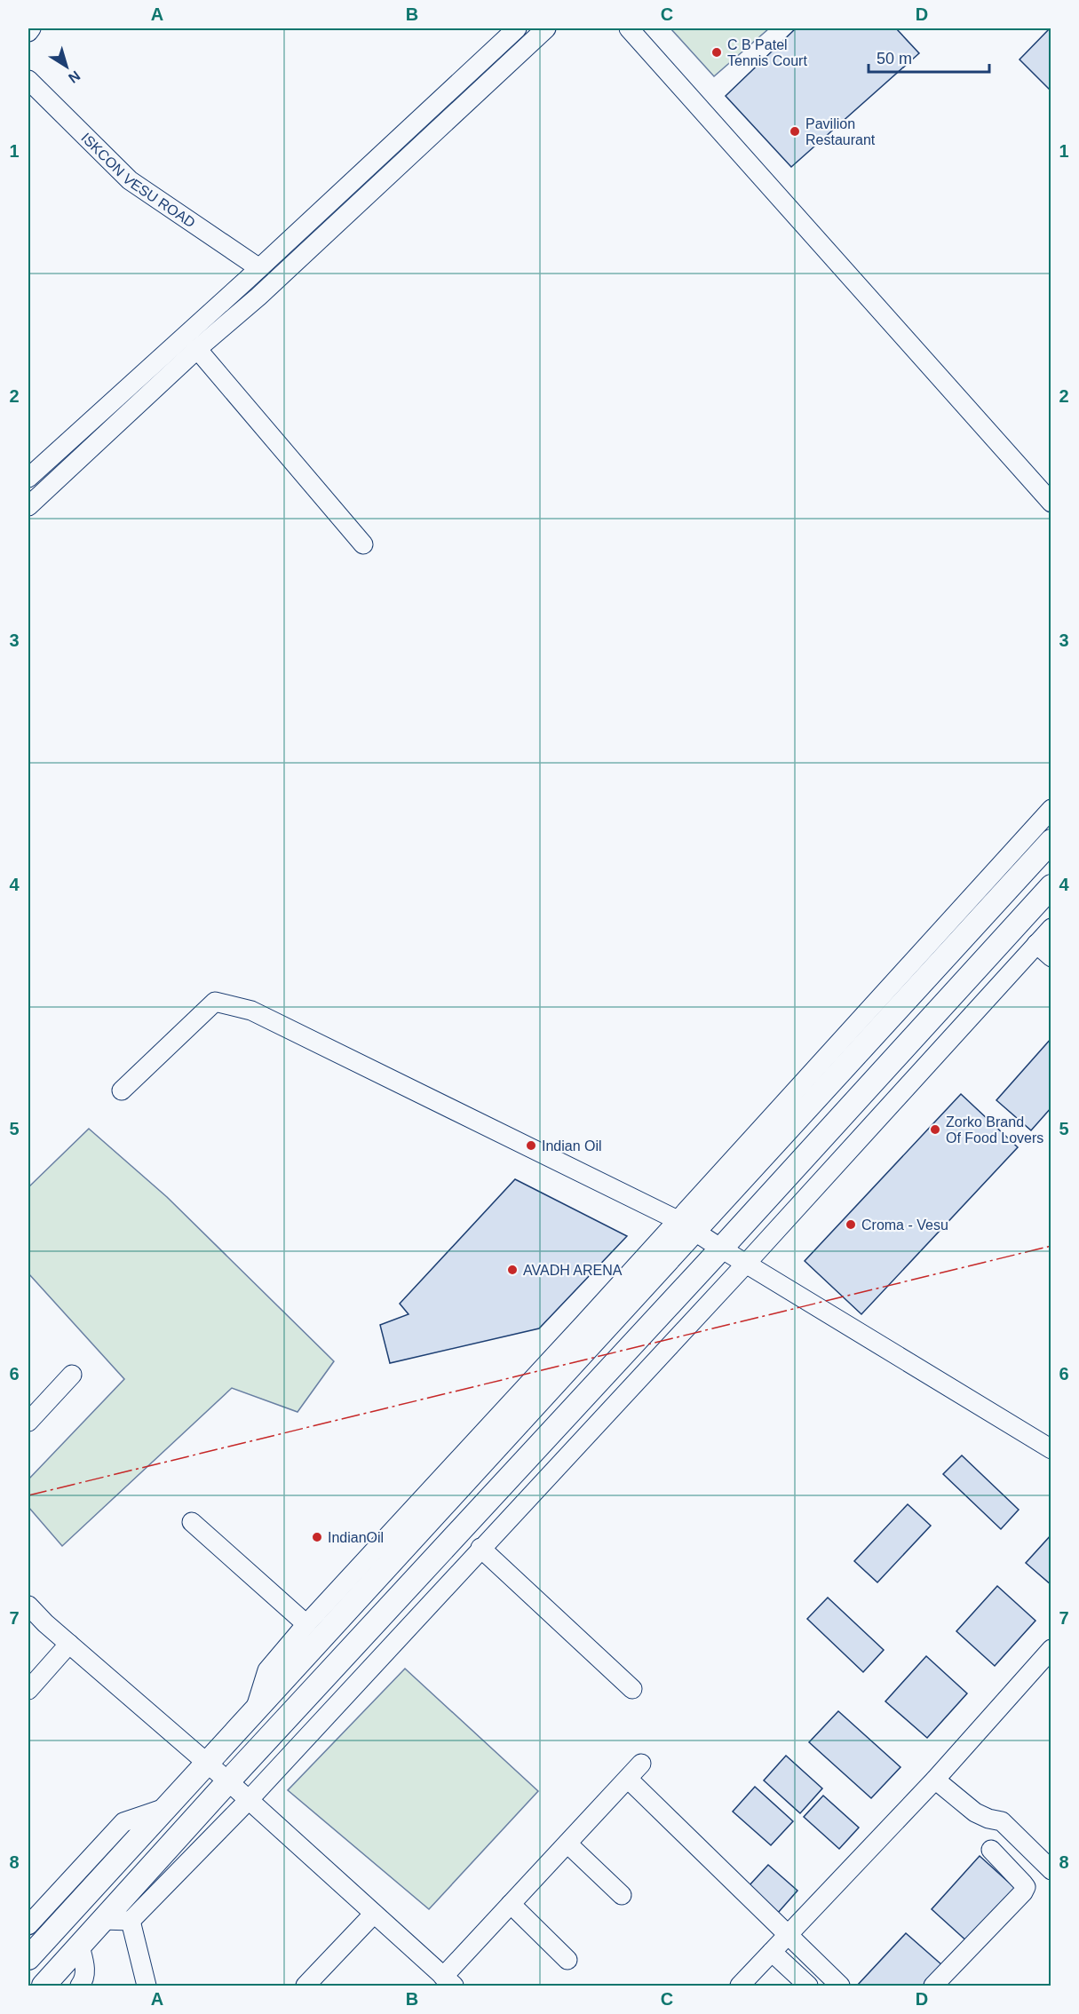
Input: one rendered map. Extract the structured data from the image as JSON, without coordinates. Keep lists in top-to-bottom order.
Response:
{
  "streets": {
    "street": ["ISKCON VESU ROAD"]
  },
  "places": [
    "C B Patel Tennis Court",
    "Pavilion Restaurant",
    "Zorko Brand Of Food Lovers",
    "Indian Oil",
    "Croma - Vesu",
    "AVADH ARENA",
    "IndianOil"
  ],
  "scale_bar": "50 m",
  "north": "bottom right",
  "grid": {
    "columns": [
      "A",
      "B",
      "C",
      "D"
    ],
    "rows": [
      "1",
      "2",
      "3",
      "4",
      "5",
      "6",
      "7",
      "8"
    ]
  }
}
